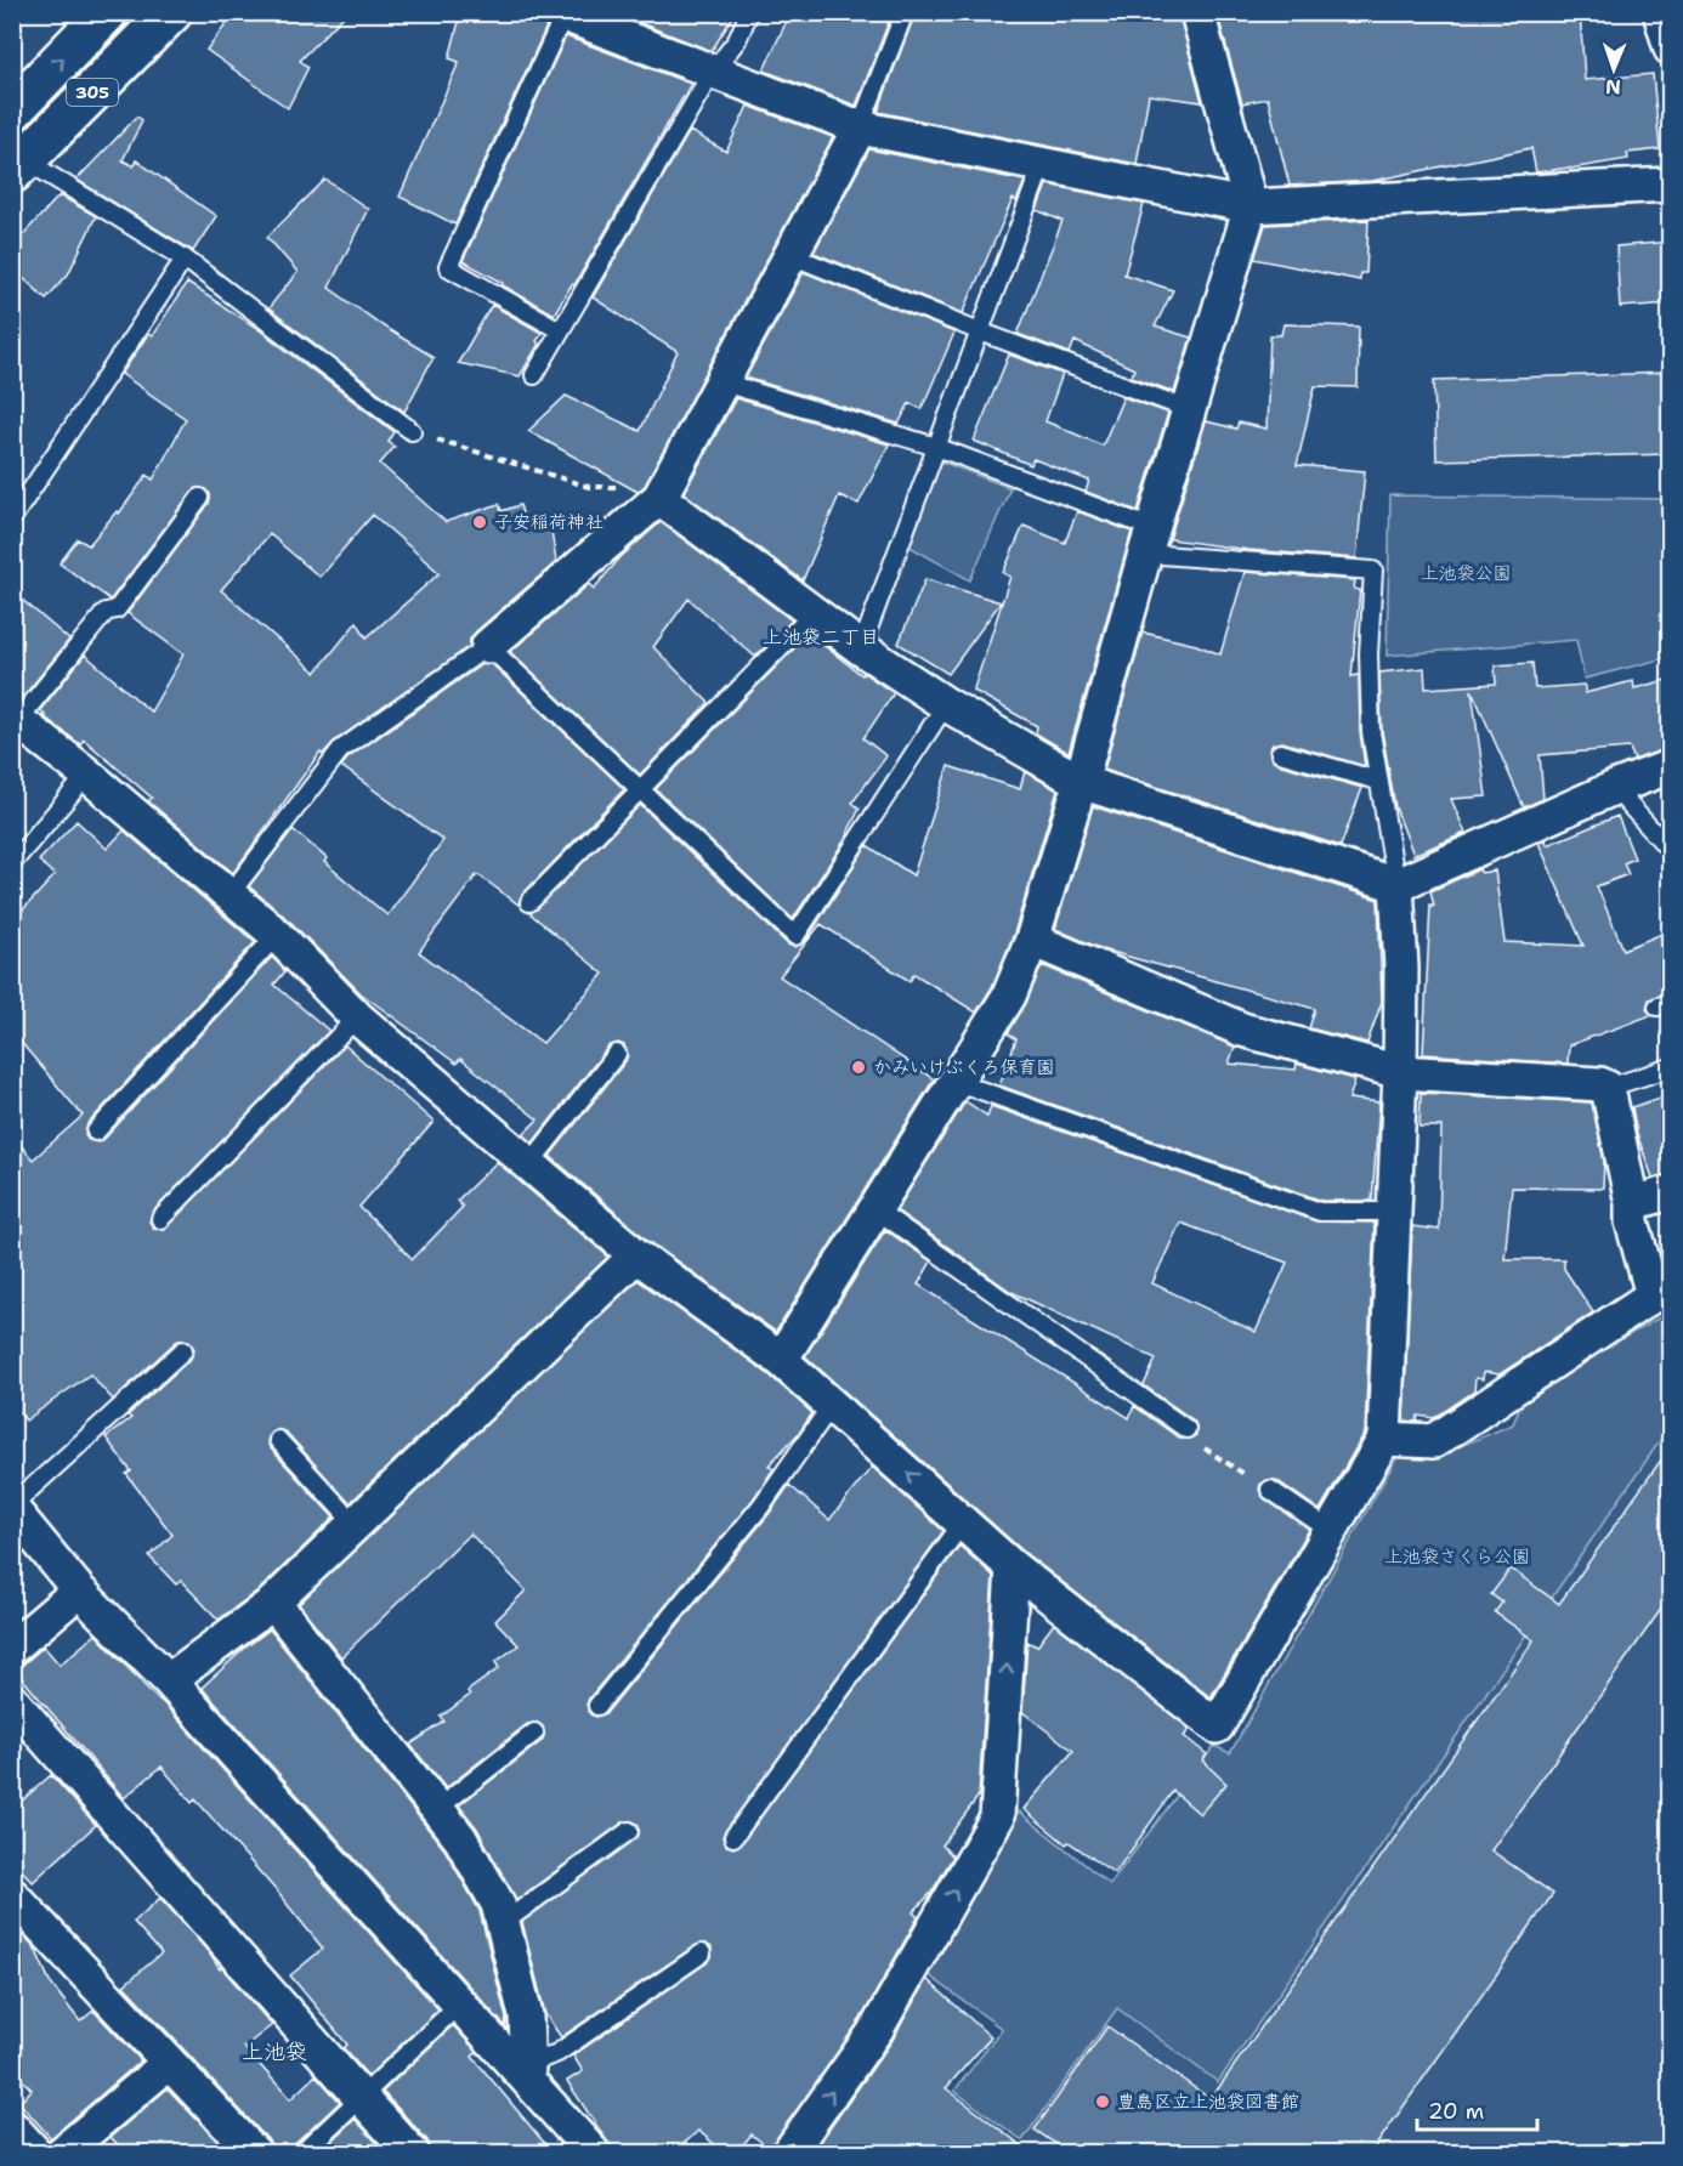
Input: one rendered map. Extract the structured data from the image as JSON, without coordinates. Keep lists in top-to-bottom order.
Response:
{
  "streets": {
    "main road": ["305"]
  },
  "districts": ["上池袋二丁目", "上池袋"],
  "parks": ["上池袋公園", "上池袋さくら公園"],
  "places": ["子安稲荷神社", "かみいけぶくろ保育園", "豊島区立上池袋図書館"],
  "scale_bar": "20 m",
  "north": "bottom"
}
